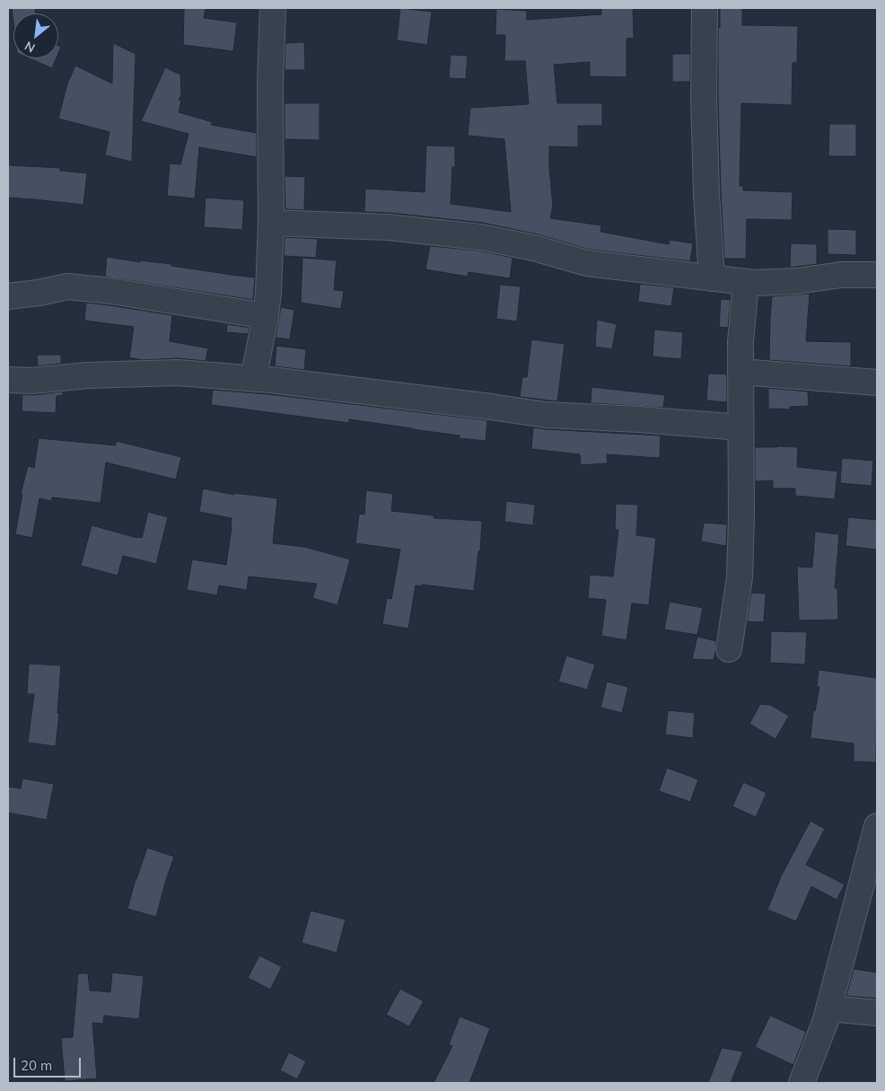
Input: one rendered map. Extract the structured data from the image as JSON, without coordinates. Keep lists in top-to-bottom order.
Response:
{
  "scale_bar": "20 m",
  "north": "bottom left"
}
